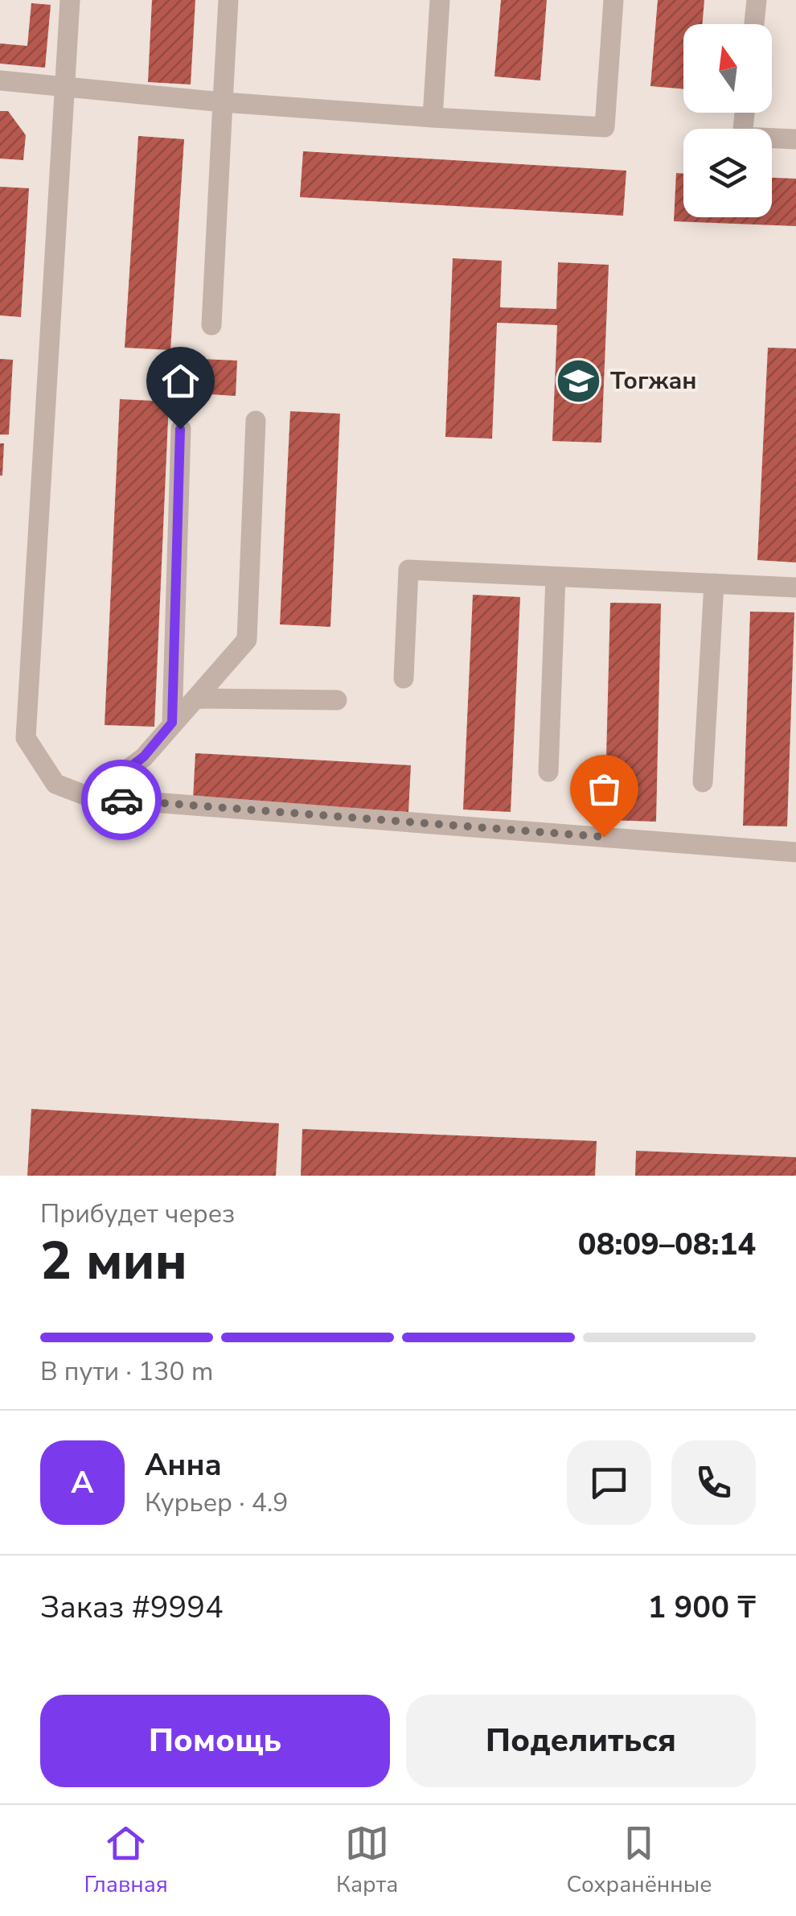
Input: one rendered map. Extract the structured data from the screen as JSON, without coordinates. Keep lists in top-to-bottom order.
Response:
{
  "places": {
    "school or university": ["Тогжан"]
  },
  "north": "top",
  "page": {
    "heading": ["2 мин", "Прибудет через", "08:09–08:14"],
    "panel": [
      "Анна",
      "Курьер · 4.9",
      "Заказ #9994",
      "1 900 ₸"
    ],
    "bar": "В пути · 130 m",
    "round": "А",
    "buttons": ["Помощь", "Поделиться"],
    "tabs": ["Главная", "Карта", "Сохранённые"]
  }
}
